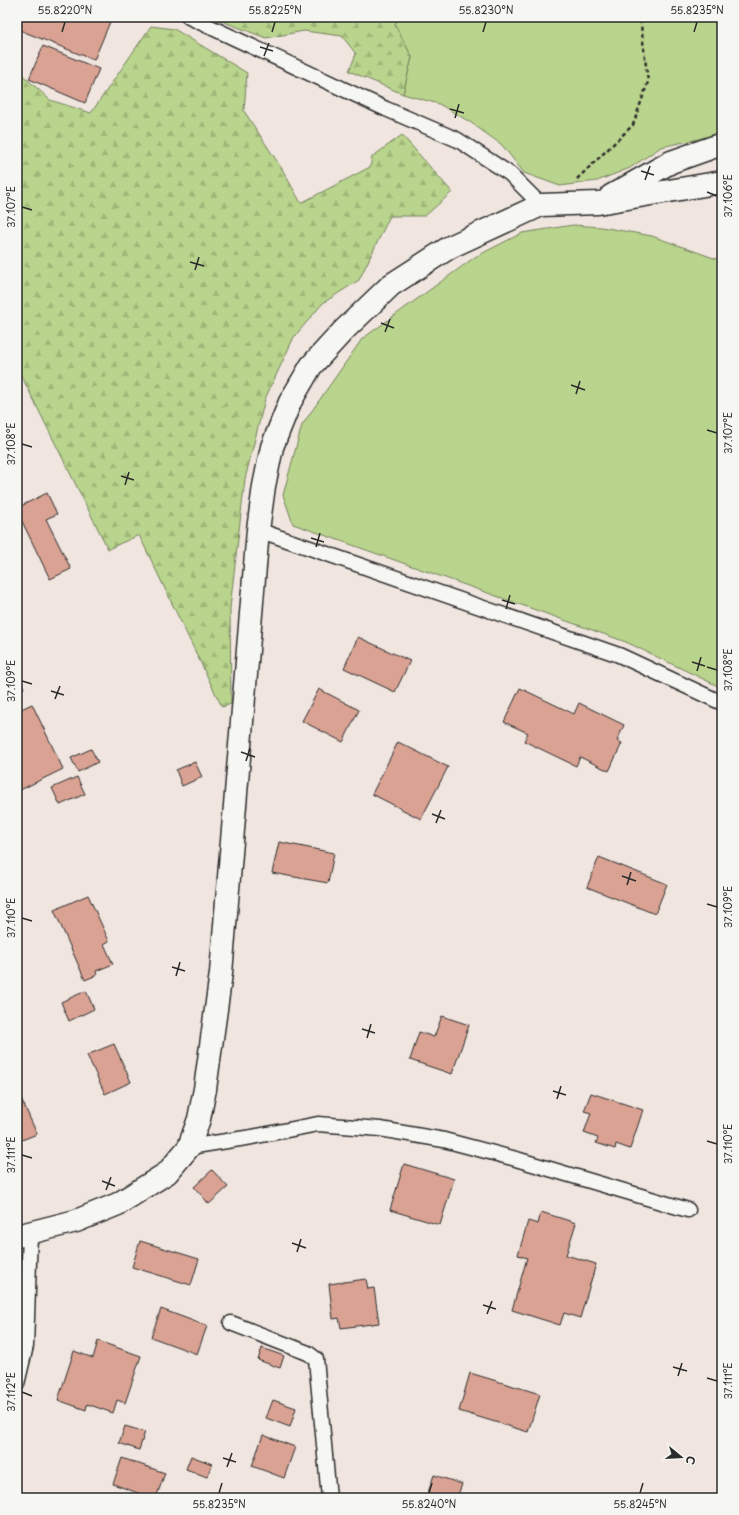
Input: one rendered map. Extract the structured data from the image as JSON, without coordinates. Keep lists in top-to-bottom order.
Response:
{
  "north": "right",
  "coordinates": [
    "55.8220°N",
    "55.8225°N",
    "55.8230°N",
    "55.8235°N",
    "37.106°E",
    "37.107°E",
    "37.108°E",
    "37.109°E",
    "37.110°E",
    "37.111°E",
    "37.112°E",
    "55.8240°N",
    "55.8245°N"
  ]
}
